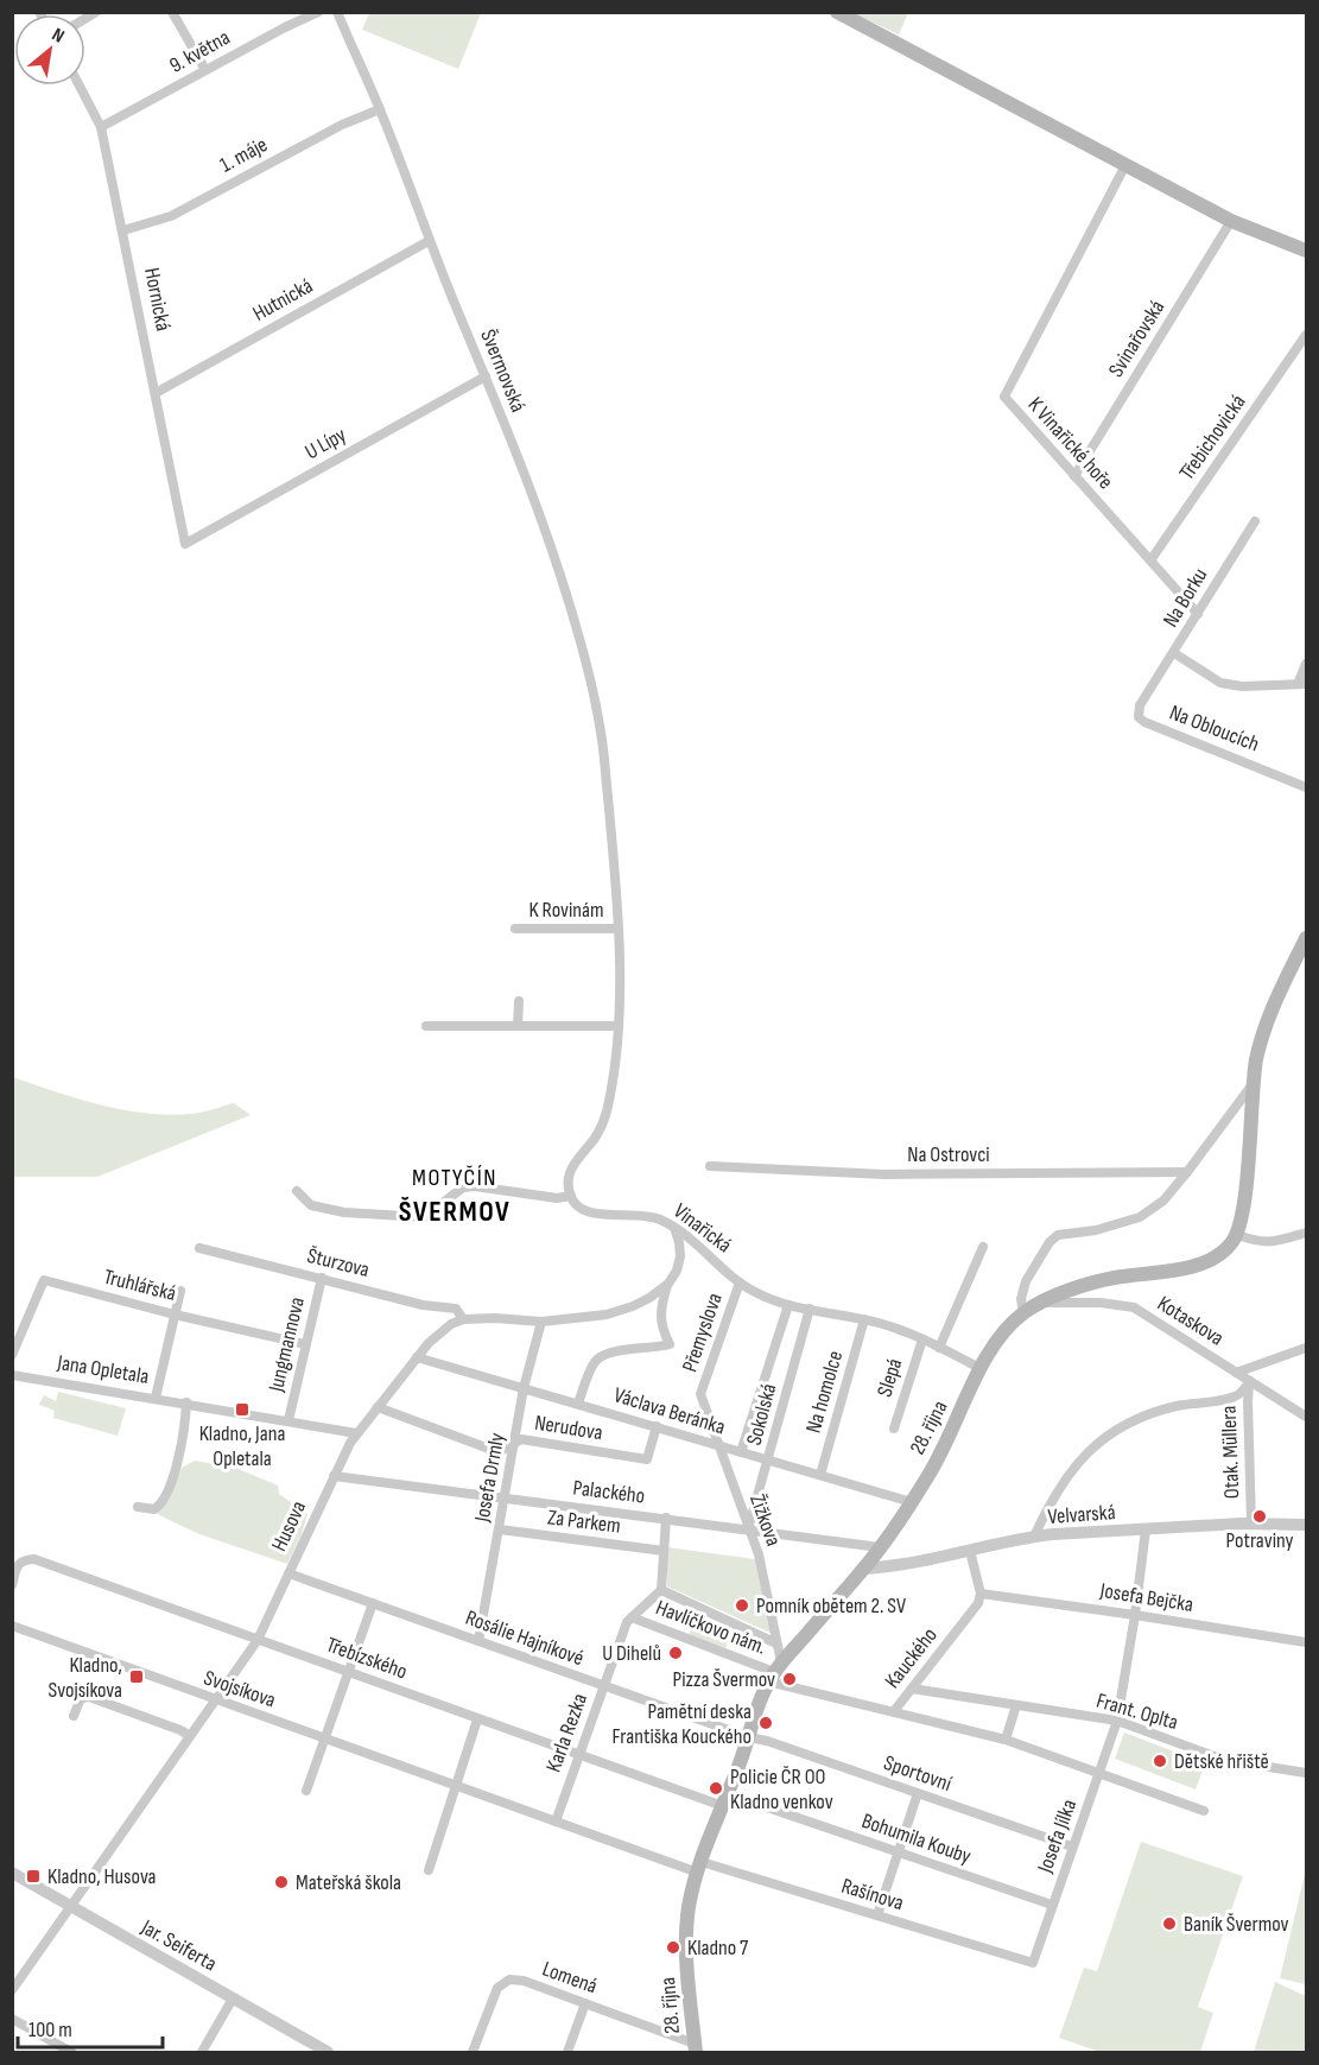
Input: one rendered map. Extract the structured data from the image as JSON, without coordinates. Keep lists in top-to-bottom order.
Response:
{
  "streets": {
    "main road": ["28. října"],
    "street": [
      "9. května",
      "1. máje",
      "Hornická",
      "Hutnická",
      "Svinařovská",
      "Švermovská",
      "Třebichovická",
      "U Lípy",
      "K Vinařické hoře",
      "Na Borku",
      "Na Obloucích",
      "K Rovinám",
      "Na Ostrovci",
      "Vinařická",
      "Šturzova",
      "Truhlářská",
      "Kotaskova",
      "Přemyslova",
      "Jungmannova",
      "Jana Opletala",
      "Slepá",
      "Na homolce",
      "Václava Beránka",
      "Sokolská",
      "Nerudova",
      "Otak. Müllera",
      "Josefa Drmly",
      "Palackého",
      "Velvarská",
      "Žižkova",
      "Za Parkem",
      "Husova",
      "Josefa Bejčka",
      "Havlíčkovo nám.",
      "Rosálie Hajníkové",
      "Třebízského",
      "Kauckého",
      "Svojsíkova",
      "Frant. Oplta",
      "Karla Rezka",
      "Sportovní",
      "Josefa Jílka",
      "Bohumila Kouby",
      "Rašínova",
      "Jar. Seiferta",
      "Lomená"
    ]
  },
  "crossings": [
    ["9. května", "Hornická"],
    ["1. máje", "Hornická"],
    ["1. máje", "Švermovská"],
    ["Hornická", "Hutnická"],
    ["Hornická", "U Lípy"],
    ["Hutnická", "Švermovská"],
    ["Svinařovská", "K Vinařické hoře"],
    ["Švermovská", "U Lípy"],
    ["Švermovská", "K Rovinám"],
    ["Třebichovická", "K Vinařické hoře"],
    ["K Vinařické hoře", "Na Borku"],
    ["Na Borku", "Na Obloucích"],
    ["Vinařická", "Přemyslova"],
    ["Vinařická", "Slepá"],
    ["Vinařická", "Na homolce"],
    ["Vinařická", "Sokolská"],
    ["Vinařická", "28. října"],
    ["Šturzova", "Jungmannova"],
    ["Šturzova", "Husova"],
    ["Truhlářská", "Jungmannova"],
    ["Kotaskova", "28. října"],
    ["Kotaskova", "Otak. Müllera"],
    ["Přemyslova", "Žižkova"],
    ["Jungmannova", "Jana Opletala"],
    ["Jana Opletala", "Husova"],
    ["Na homolce", "Václava Beránka"],
    ["Václava Beránka", "Sokolská"],
    ["Václava Beránka", "Nerudova"],
    ["Václava Beránka", "28. října"],
    ["Václava Beránka", "Josefa Drmly"],
    ["Václava Beránka", "Žižkova"],
    ["Václava Beránka", "Husova"],
    ["Sokolská", "Palackého"],
    ["Sokolská", "Žižkova"],
    ["Nerudova", "Josefa Drmly"],
    ["Nerudova", "Husova"],
    ["28. října", "Palackého"],
    ["28. října", "Velvarská"],
    ["28. října", "Žižkova"],
    ["28. října", "Havlíčkovo nám."],
    ["28. října", "Rosálie Hajníkové"],
    ["28. října", "Třebízského"],
    ["28. října", "Kauckého"],
    ["28. října", "Svojsíkova"],
    ["28. října", "Sportovní"],
    ["28. října", "Bohumila Kouby"],
    ["28. října", "Rašínova"],
    ["28. října", "Lomená"],
    ["Otak. Müllera", "Velvarská"],
    ["Josefa Drmly", "Palackého"],
    ["Josefa Drmly", "Za Parkem"],
    ["Josefa Drmly", "Rosálie Hajníkové"],
    ["Palackého", "Žižkova"],
    ["Palackého", "Husova"],
    ["Palackého", "Havlíčkovo nám."],
    ["Velvarská", "Josefa Jílka"],
    ["Žižkova", "Havlíčkovo nám."],
    ["Žižkova", "Kauckého"],
    ["Za Parkem", "Havlíčkovo nám."],
    ["Husova", "Rosálie Hajníkové"],
    ["Husova", "Třebízského"],
    ["Husova", "Svojsíkova"],
    ["Husova", "Jar. Seiferta"],
    ["Josefa Bejčka", "Kauckého"],
    ["Josefa Bejčka", "Josefa Jílka"],
    ["Havlíčkovo nám.", "Kauckého"],
    ["Havlíčkovo nám.", "Karla Rezka"],
    ["Rosálie Hajníkové", "Karla Rezka"],
    ["Rosálie Hajníkové", "Sportovní"],
    ["Třebízského", "Karla Rezka"],
    ["Třebízského", "Bohumila Kouby"],
    ["Kauckého", "Frant. Oplta"],
    ["Svojsíkova", "Karla Rezka"],
    ["Svojsíkova", "Rašínova"],
    ["Frant. Oplta", "Josefa Jílka"],
    ["Sportovní", "Josefa Jílka"],
    ["Josefa Jílka", "Bohumila Kouby"],
    ["Josefa Jílka", "Rašínova"]
  ],
  "districts": ["MOTYČÍN", "ŠVERMOV"],
  "places": {
    "transit": ["Kladno, Jana Opletala", "Kladno, Svojsíkova", "Kladno, Husova"],
    "other": [
      "Potraviny",
      "Pomník obětem 2. SV",
      "U Dihelů",
      "Pizza Švermov",
      "Pamětní deska Františka Kouckého",
      "Dětské hřiště",
      "Policie ČR OO Kladno venkov",
      "Mateřská škola",
      "Baník Švermov",
      "Kladno 7"
    ]
  },
  "scale_bar": "100 m",
  "north": "top right"
}
